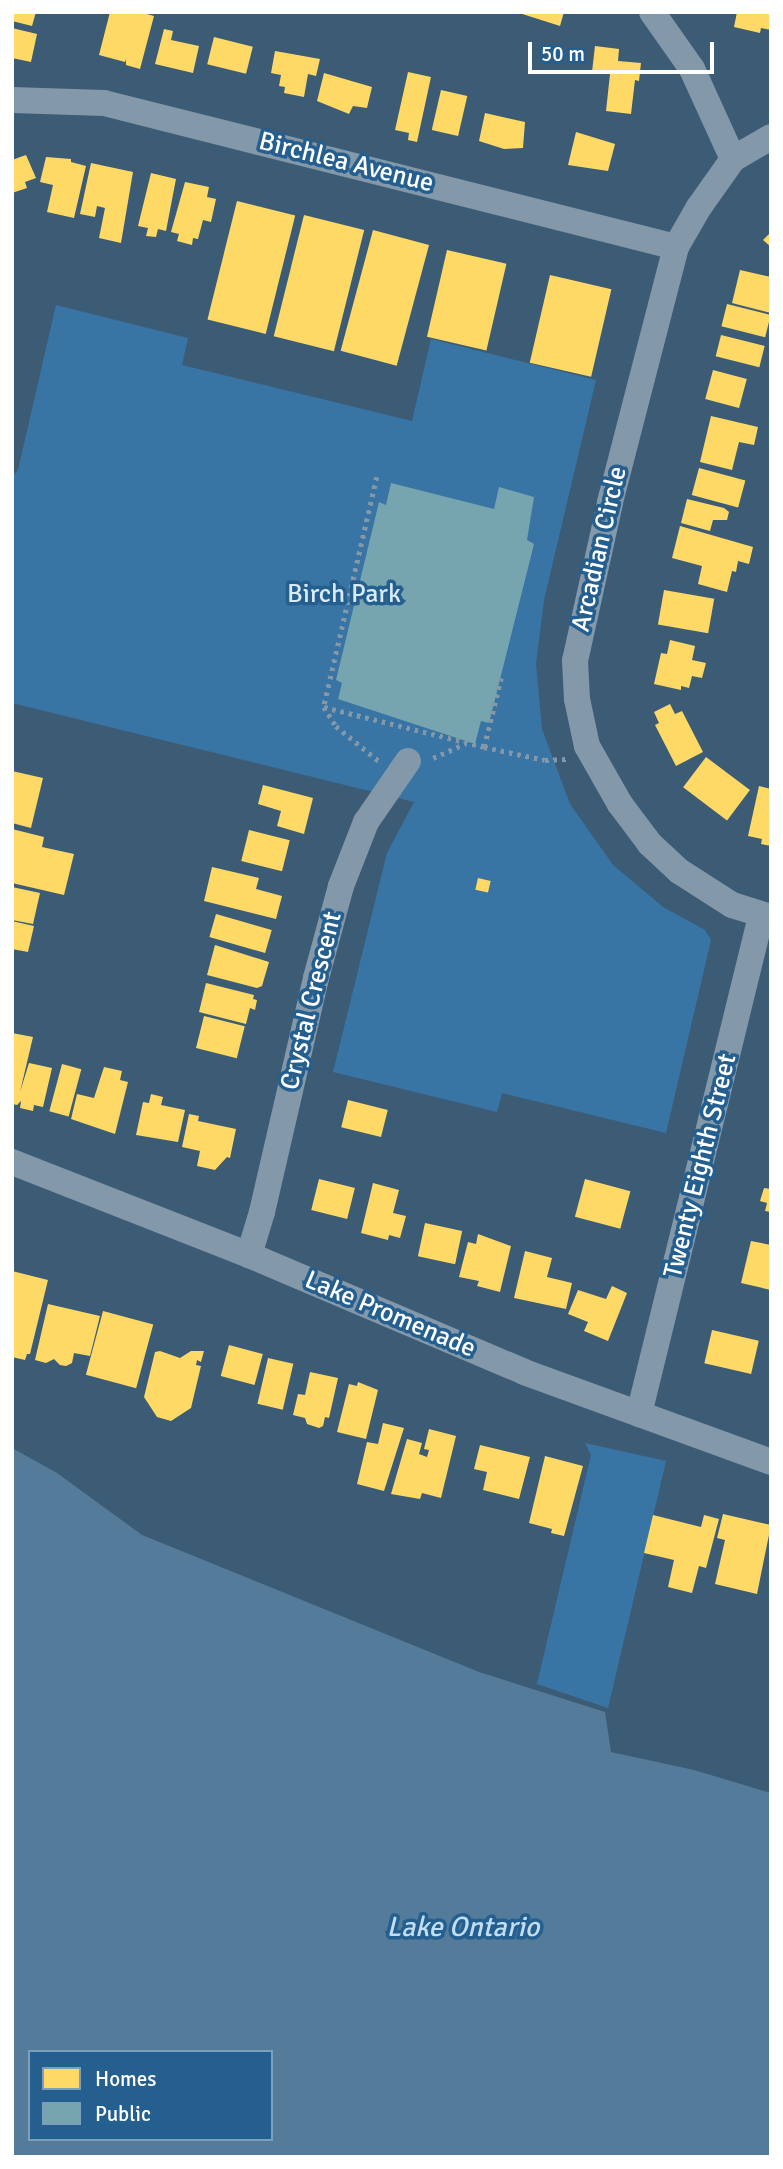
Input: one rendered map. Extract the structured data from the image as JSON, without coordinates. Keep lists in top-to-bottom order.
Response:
{
  "streets": {
    "street": [
      "Birchlea Avenue",
      "Arcadian Circle",
      "Crystal Crescent",
      "Twenty Eighth Street",
      "Lake Promenade"
    ]
  },
  "crossings": [
    ["Birchlea Avenue", "Arcadian Circle"],
    ["Arcadian Circle", "Twenty Eighth Street"],
    ["Crystal Crescent", "Lake Promenade"],
    ["Twenty Eighth Street", "Lake Promenade"]
  ],
  "water": ["Lake Ontario"],
  "parks": ["Birch Park"],
  "legend": ["Homes", "Public"],
  "scale_bar": "50 m"
}
